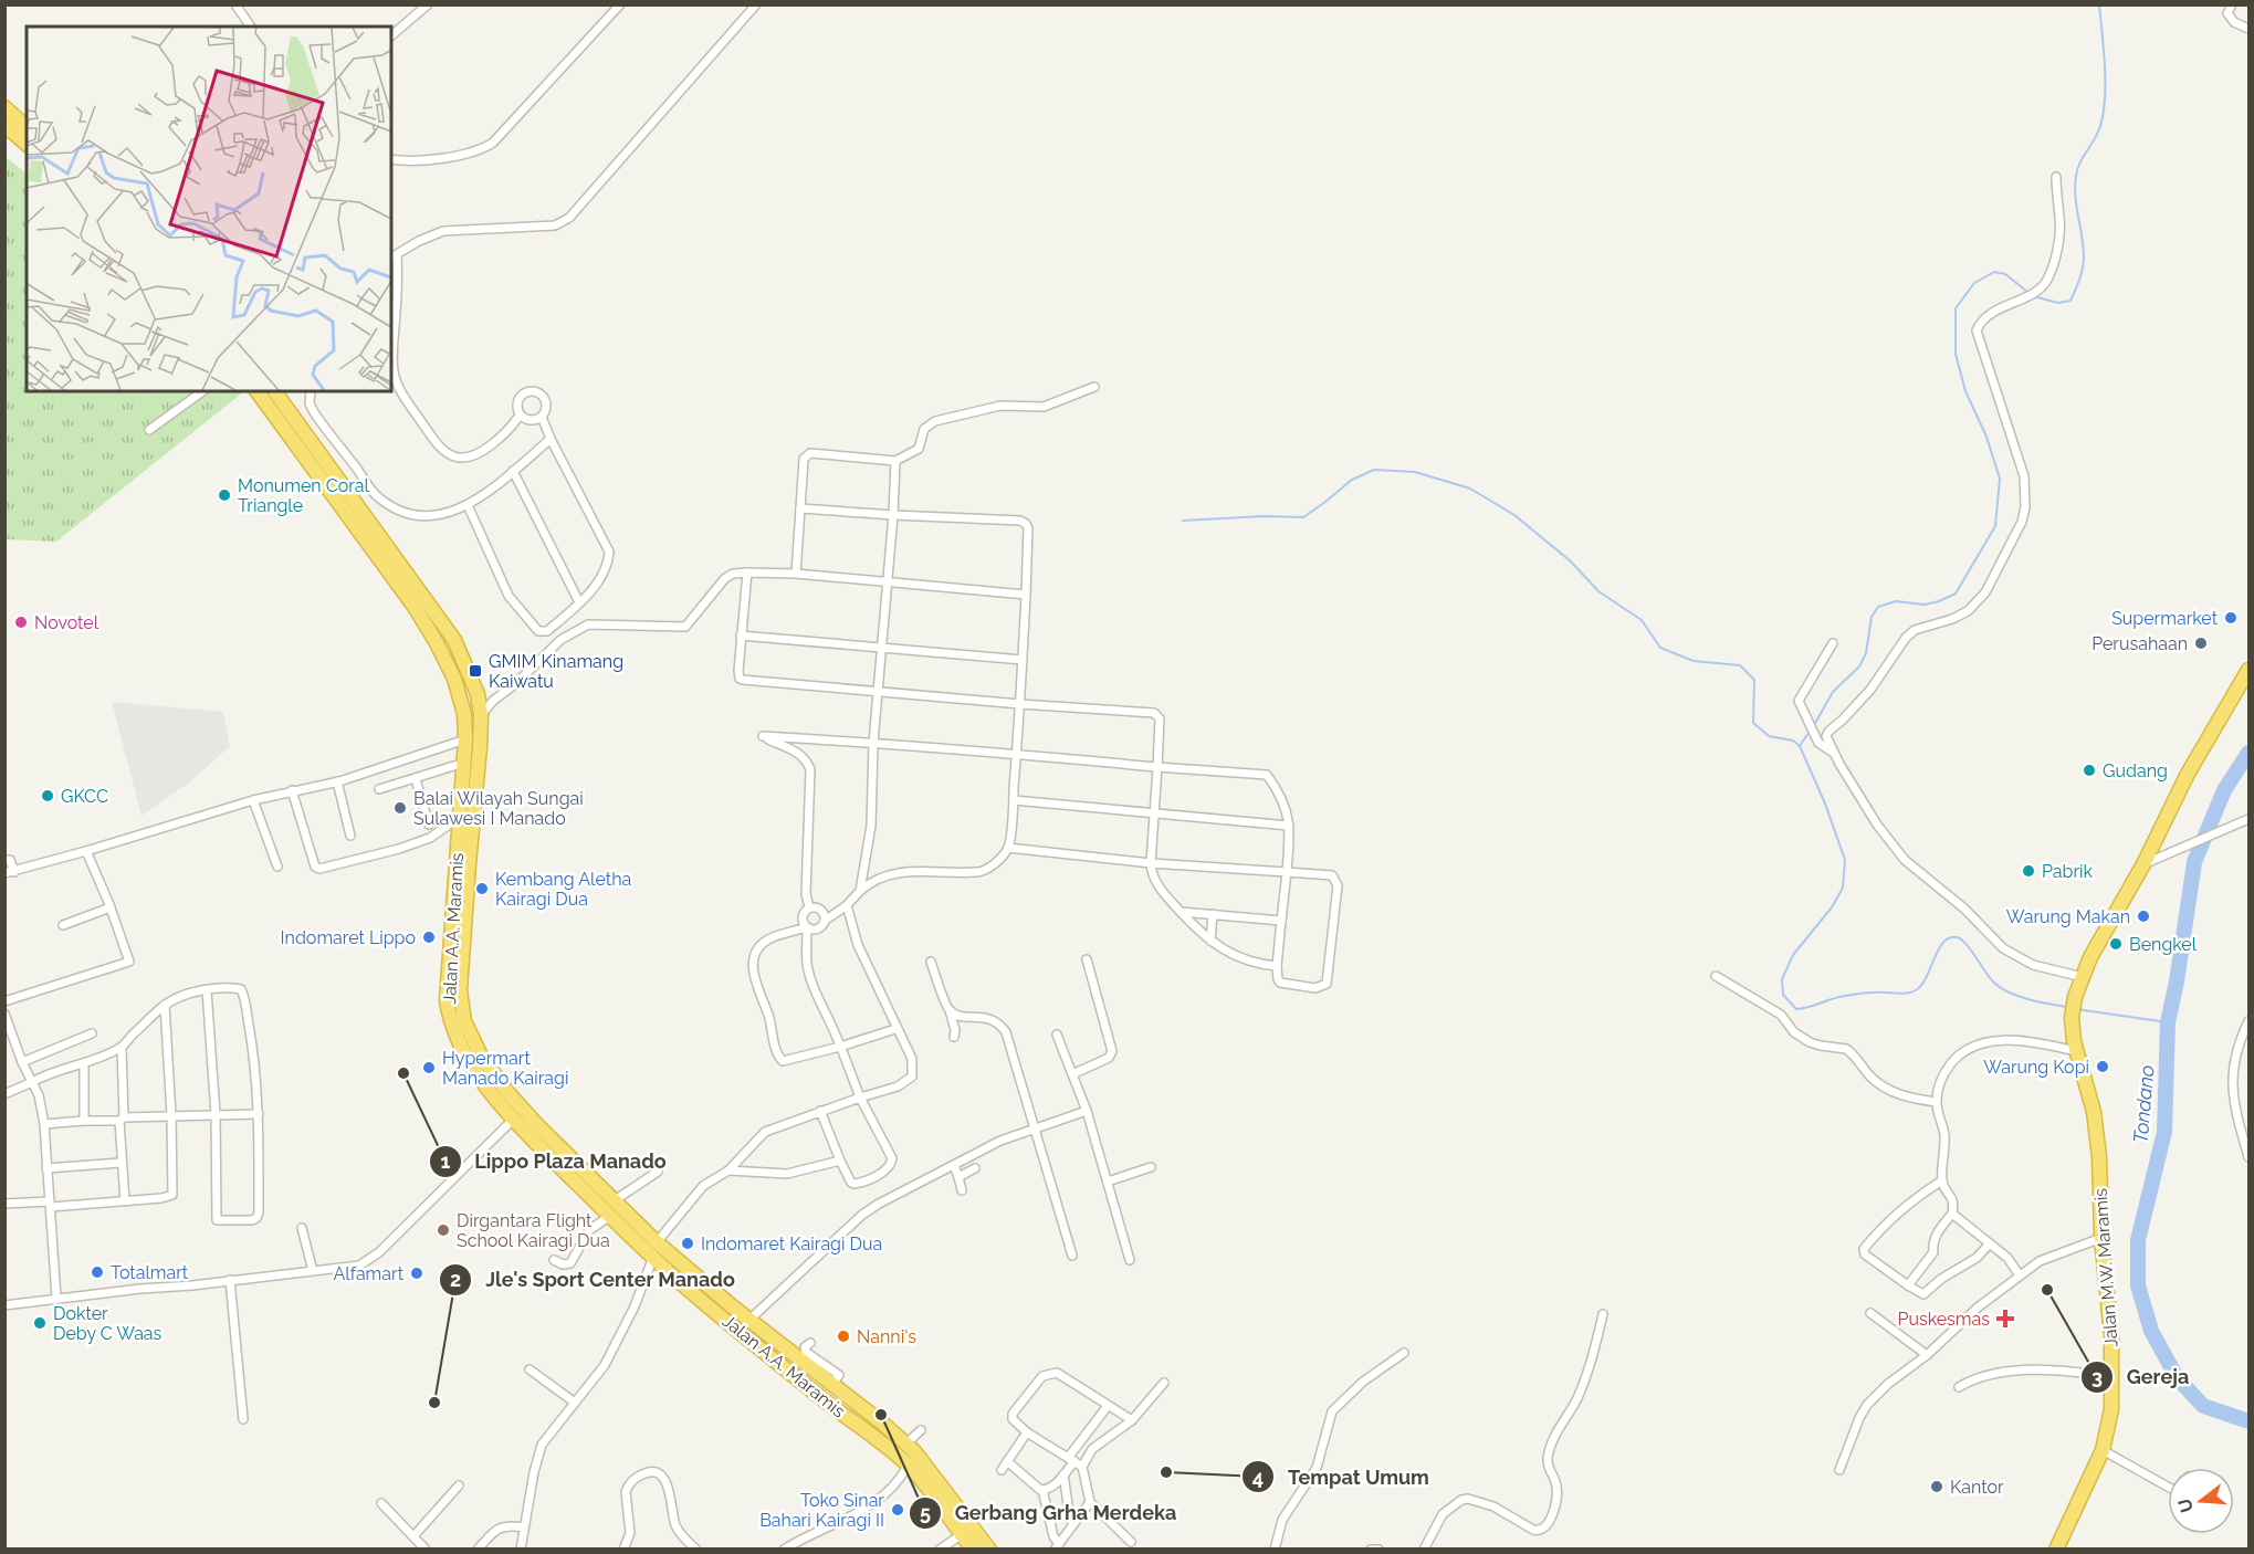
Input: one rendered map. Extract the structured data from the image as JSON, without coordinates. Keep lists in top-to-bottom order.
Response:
{
  "streets": {
    "highway": ["Jalan A.A. Maramis", "Jalan M.W. Maramis"]
  },
  "water": ["Tondano"],
  "places": {
    "other": [
      "Monumen Coral Triangle",
      "Supermarket",
      "Novotel",
      "Perusahaan",
      "Gudang",
      "GKCC",
      "Balai Wilayah Sungai Sulawesi I Manado",
      "Pabrik",
      "Kembang Aletha Kairagi Dua",
      "Warung Makan",
      "Indomaret Lippo",
      "Bengkel",
      "Warung Kopi",
      "Hypermart Manado Kairagi",
      "Lippo Plaza Manado",
      "Dirgantara Flight School Kairagi Dua",
      "Indomaret Kairagi Dua",
      "Totalmart",
      "Alfamart",
      "Gereja",
      "Dokter Deby C Waas",
      "Nanni's",
      "Jle's Sport Center Manado",
      "Gerbang Grha Merdeka",
      "Tempat Umum",
      "Kantor",
      "Toko Sinar Bahari Kairagi II"
    ],
    "transit": ["GMIM Kinamang Kaiwatu"],
    "health": ["Puskesmas"]
  },
  "north": "left"
}
